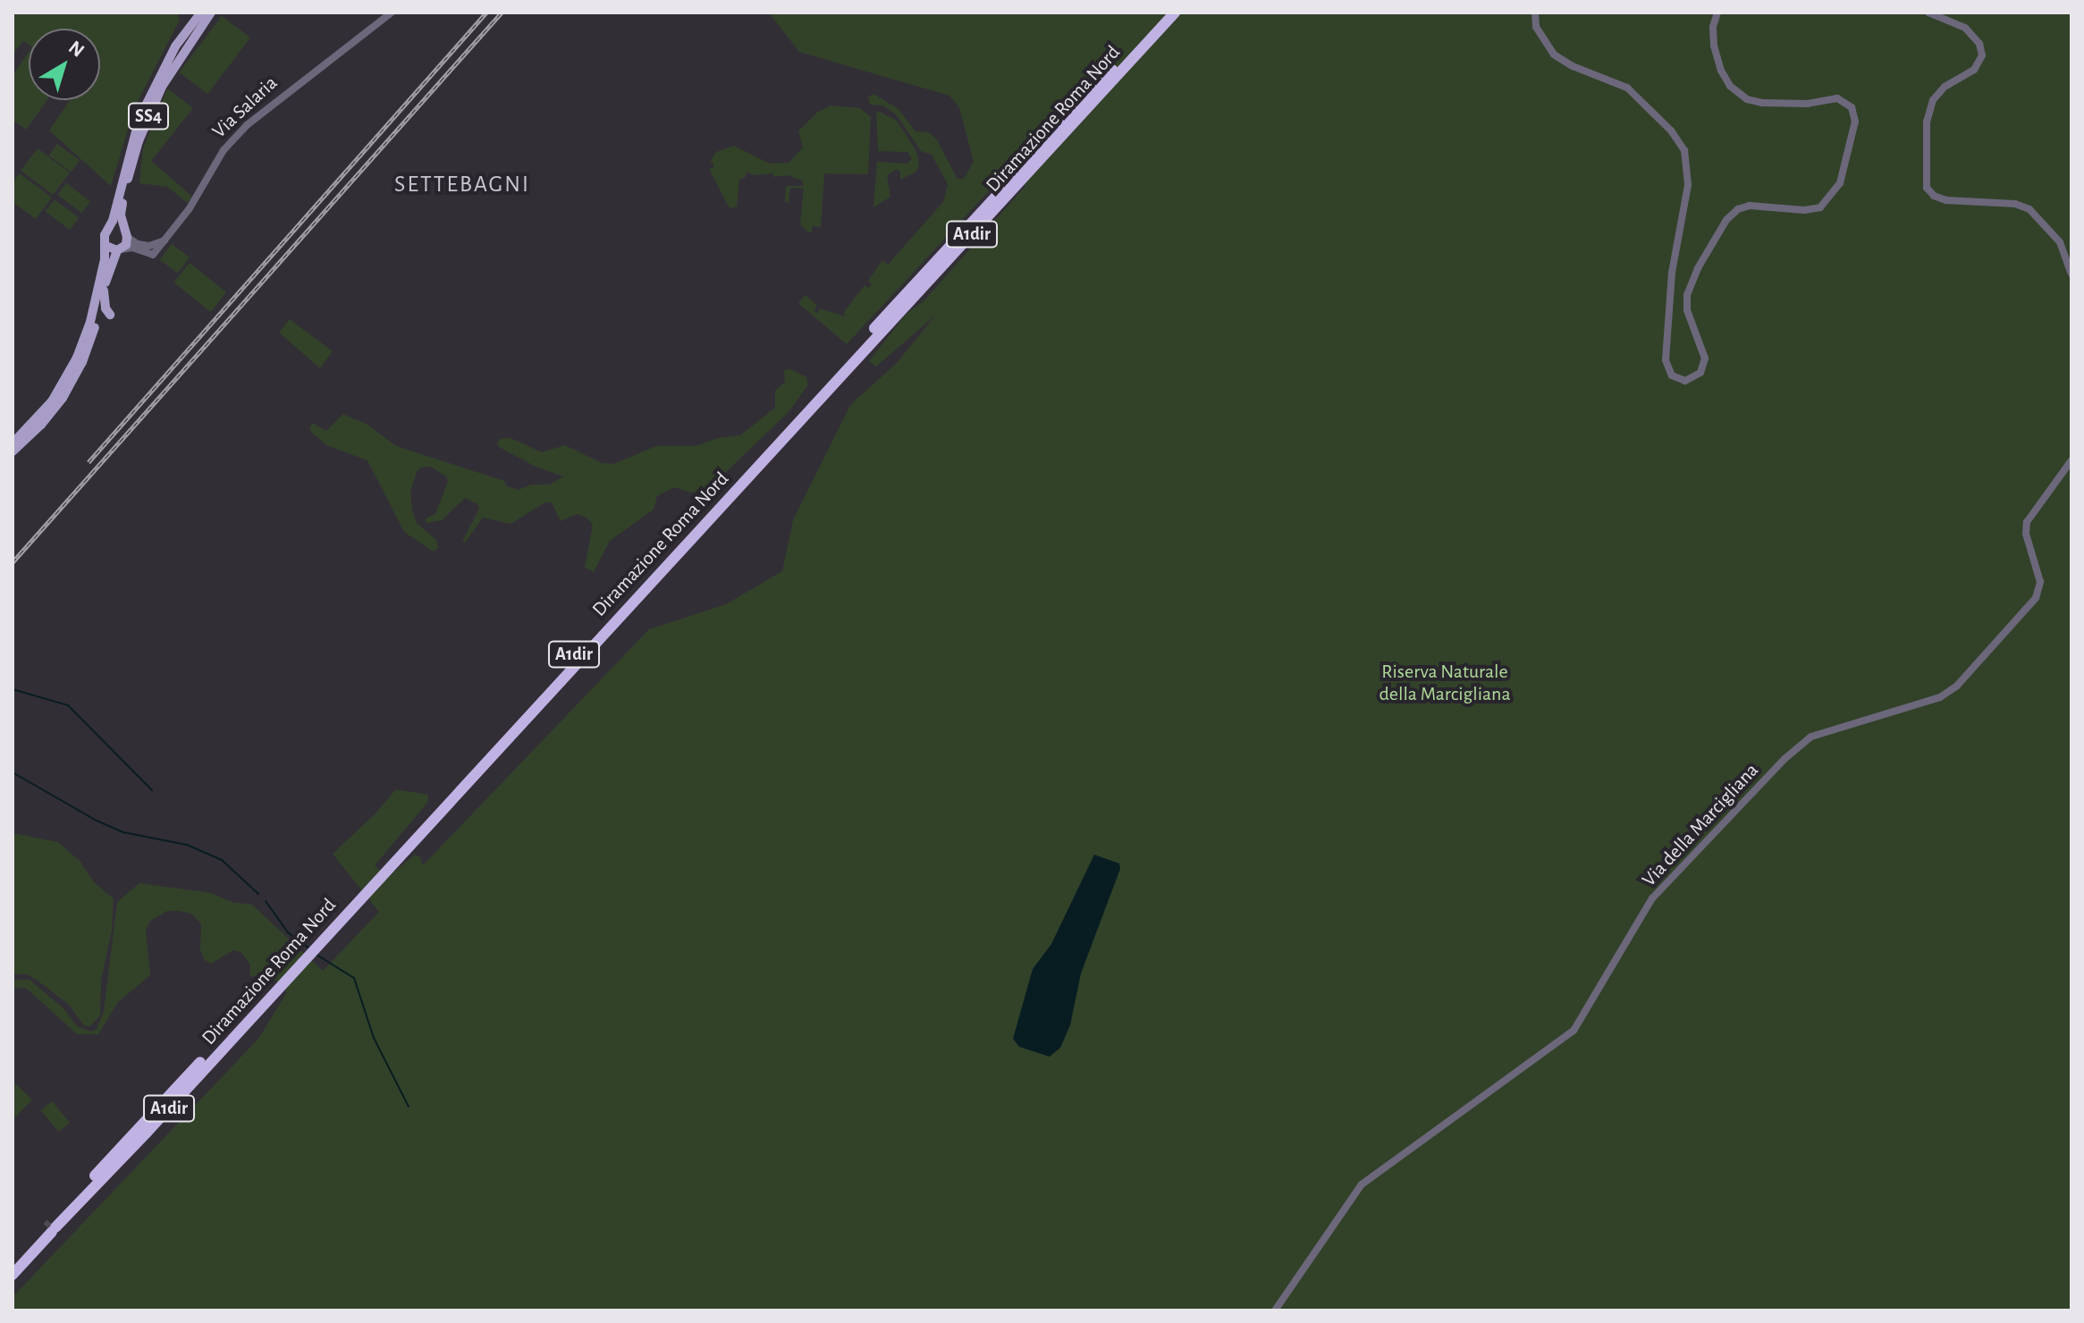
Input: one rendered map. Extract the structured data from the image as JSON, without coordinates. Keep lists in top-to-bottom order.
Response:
{
  "streets": {
    "highway": ["Diramazione Roma Nord", "A1dir"],
    "main road": ["SS4"],
    "street": ["Via Salaria", "Via della Marcigliana"]
  },
  "crossings": [
    ["Via Salaria", "SS4"]
  ],
  "districts": ["SETTEBAGNI"],
  "parks": ["Riserva Naturale della Marcigliana"],
  "north": "top right"
}
